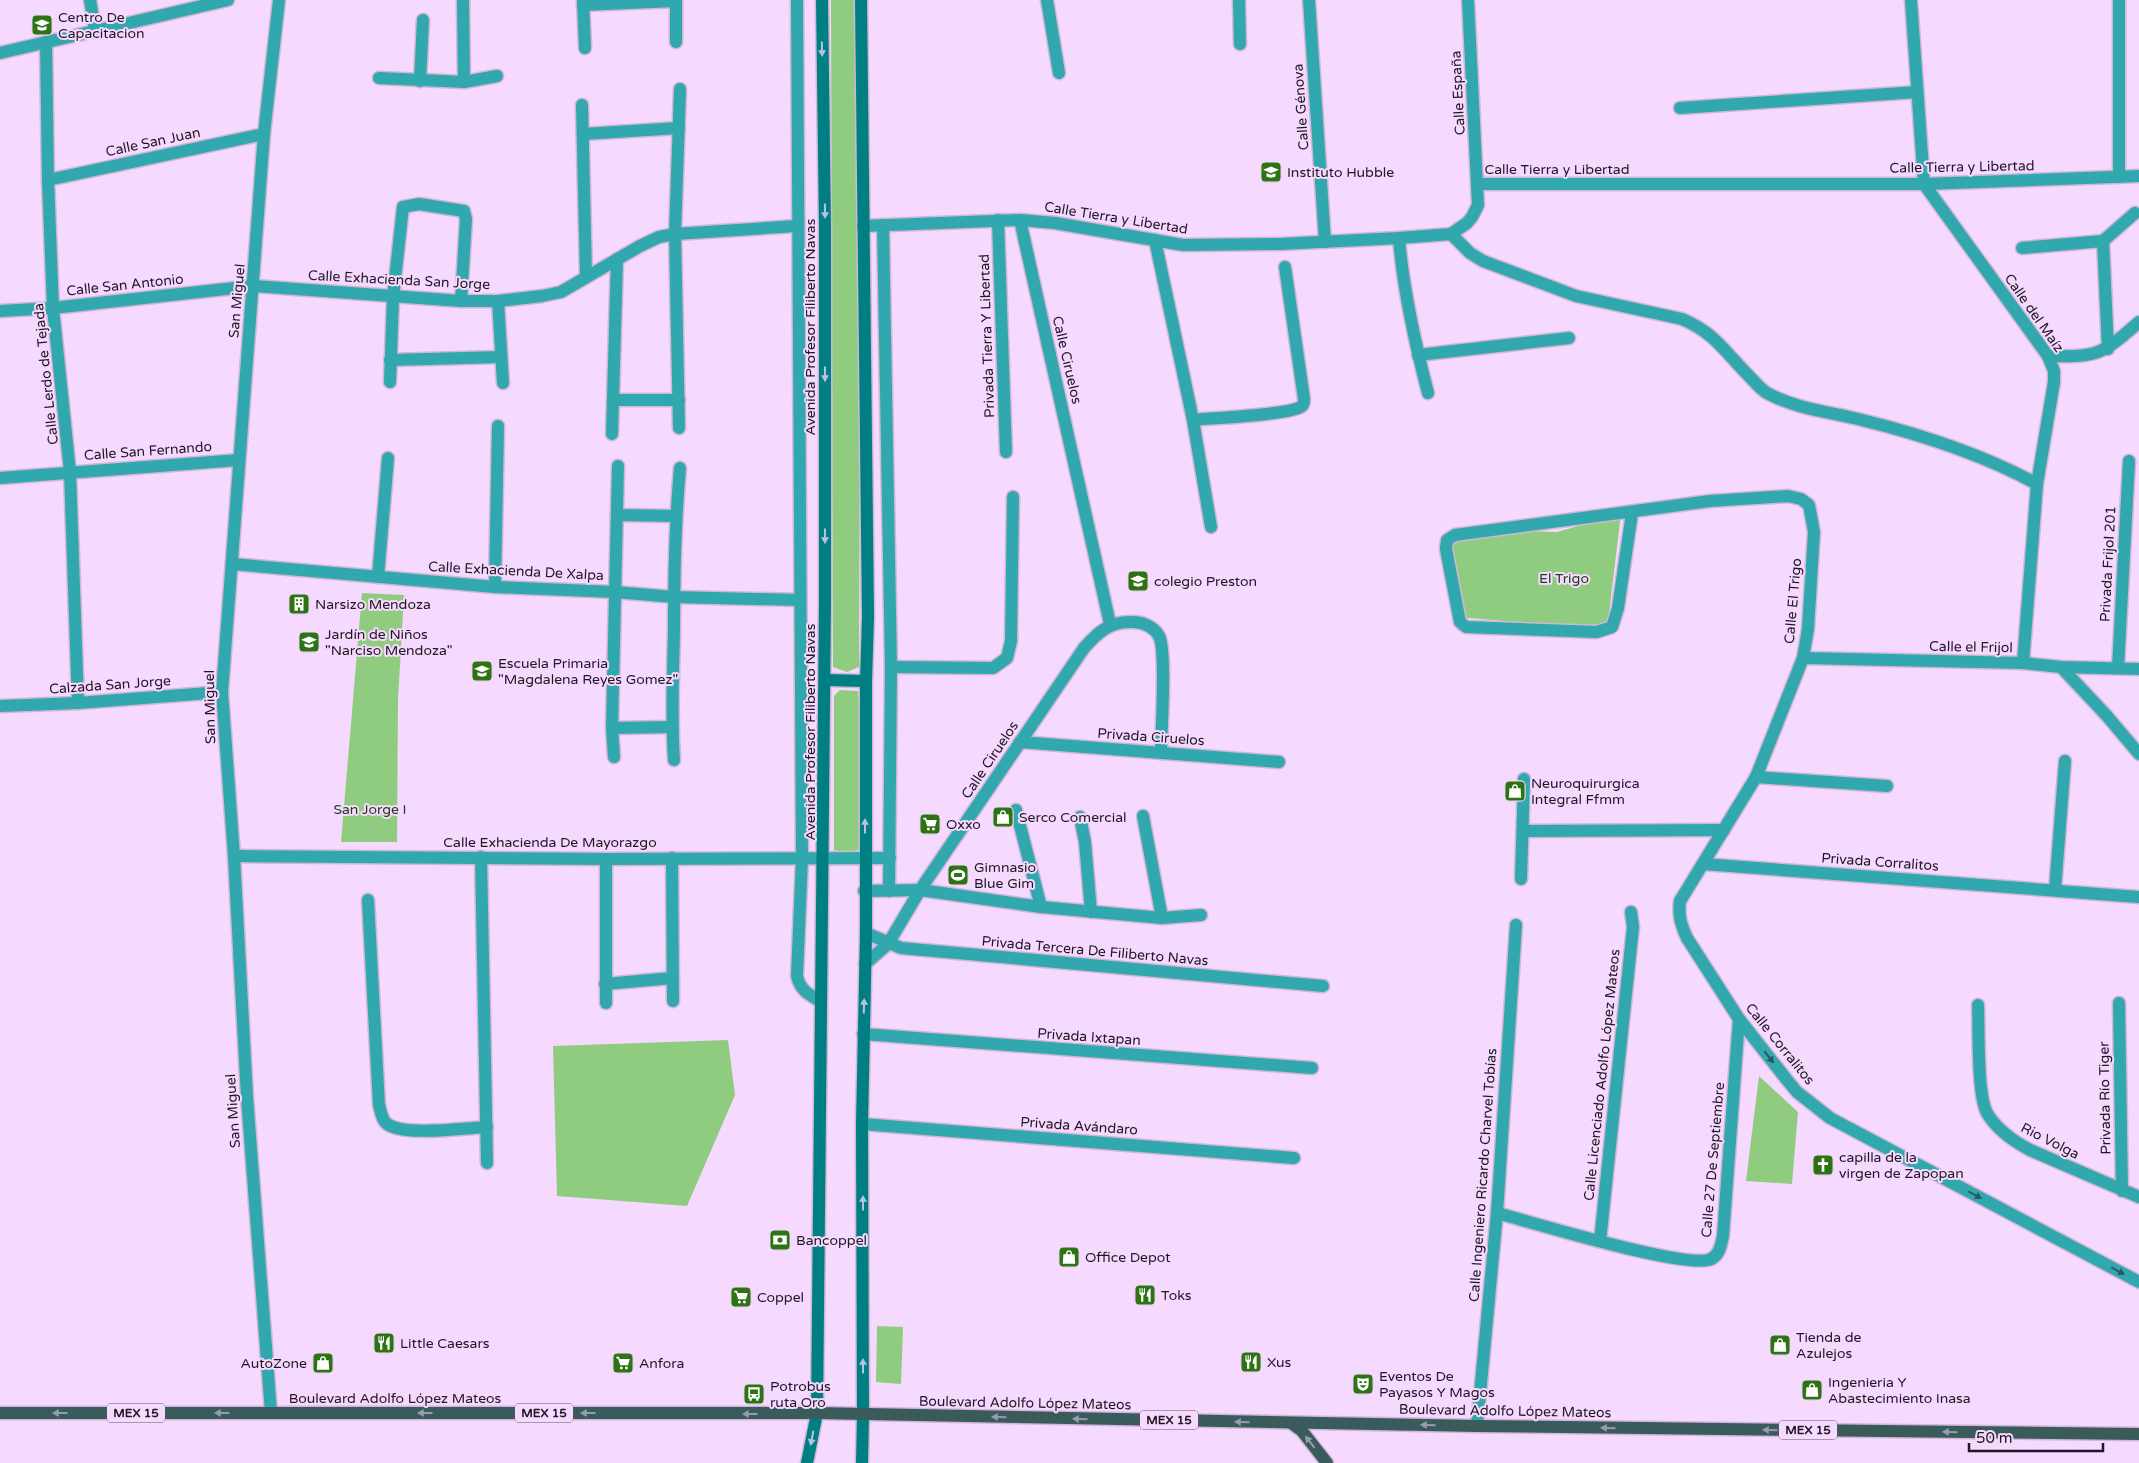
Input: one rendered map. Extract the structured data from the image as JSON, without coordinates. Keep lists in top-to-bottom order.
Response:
{
  "streets": {
    "main road": ["Avenida Profesor Filiberto Navas", "Boulevard Adolfo López Mateos", "MEX 15"],
    "street": [
      "Calle España",
      "Calle Génova",
      "Calle San Juan",
      "Calle Tierra y Libertad",
      "Calle Exhacienda San Jorge",
      "Calle San Antonio",
      "San Miguel",
      "Calle del Maíz",
      "Privada Tierra Y Libertad",
      "Calle Ciruelos",
      "Calle Lerdo de Tejada",
      "Calle San Fernando",
      "Privada Frijol 201",
      "Calle Exhacienda De Xalpa",
      "Calle El Trigo",
      "Calle el Frijol",
      "Calzada San Jorge",
      "Privada Ciruelos",
      "Calle Exhacienda De Mayorazgo",
      "Privada Corralitos",
      "Privada Tercera De Filiberto Navas",
      "Privada Ixtapan",
      "Calle Corralitos",
      "Calle Licenciado Adolfo López Mateos",
      "Privada Río Tiger",
      "Privada Avándaro",
      "Rio Volga",
      "Calle 27 De Septiembre",
      "Calle Ingeniero Ricardo Charvel Tobías"
    ]
  },
  "crossings": [
    ["Calle España", "Calle Tierra y Libertad"],
    ["Calle Génova", "Calle Tierra y Libertad"],
    ["Calle San Juan", "San Miguel"],
    ["Calle San Juan", "Calle Lerdo de Tejada"],
    ["Calle Tierra y Libertad", "Calle del Maíz"],
    ["Calle Tierra y Libertad", "Privada Tierra Y Libertad"],
    ["Calle Tierra y Libertad", "Calle Ciruelos"],
    ["Calle Exhacienda San Jorge", "Calle San Antonio"],
    ["Calle Exhacienda San Jorge", "San Miguel"],
    ["Calle San Antonio", "San Miguel"],
    ["Calle San Antonio", "Calle Lerdo de Tejada"],
    ["San Miguel", "Calle San Fernando"],
    ["San Miguel", "Calle Exhacienda De Xalpa"],
    ["San Miguel", "Calzada San Jorge"],
    ["San Miguel", "Calle Exhacienda De Mayorazgo"],
    ["San Miguel", "Boulevard Adolfo López Mateos"],
    ["Calle del Maíz", "Calle el Frijol"],
    ["Avenida Profesor Filiberto Navas", "Calle Exhacienda De Mayorazgo"],
    ["Avenida Profesor Filiberto Navas", "Boulevard Adolfo López Mateos"],
    ["Calle Ciruelos", "Privada Ciruelos"],
    ["Calle Ciruelos", "Privada Tercera De Filiberto Navas"],
    ["Calle Lerdo de Tejada", "Calle San Fernando"],
    ["Calle Lerdo de Tejada", "Calzada San Jorge"],
    ["Privada Frijol 201", "Calle el Frijol"],
    ["Calle El Trigo", "Calle el Frijol"],
    ["Calle El Trigo", "Privada Corralitos"],
    ["Calle El Trigo", "Calle Corralitos"],
    ["Calle Corralitos", "Calle 27 De Septiembre"],
    ["Calle Licenciado Adolfo López Mateos", "Calle 27 De Septiembre"],
    ["Privada Río Tiger", "Rio Volga"],
    ["Calle 27 De Septiembre", "Calle Ingeniero Ricardo Charvel Tobías"],
    ["Calle Ingeniero Ricardo Charvel Tobías", "Boulevard Adolfo López Mateos"]
  ],
  "one_way": ["Calle Corralitos", "Boulevard Adolfo López Mateos"],
  "parks": ["El Trigo", "San Jorge I"],
  "places": {
    "school or university": [
      "Centro De Capacitacion",
      "Instituto Hubble",
      "colegio Preston",
      "Jardín de Niños \"Narciso Mendoza\"",
      "Escuela Primaria \"Magdalena Reyes Gomez\""
    ],
    "building": ["Narsizo Mendoza"],
    "shop": [
      "Neuroquirurgica Integral Ffmm",
      "Serco Comercial",
      "Office Depot",
      "Tienda de Azulejos",
      "AutoZone",
      "Ingenieria Y Abastecimiento Inasa"
    ],
    "supermarket": ["Oxxo", "Coppel", "Anfora"],
    "sports": ["Gimnasio Blue Gim"],
    "church": ["capilla de la virgen de Zapopan"],
    "bank": ["Bancoppel"],
    "restaurant": ["Toks", "Little Caesars", "Xus"],
    "theatre": ["Eventos De Payasos Y Magos"],
    "bus stop": ["Potrobus ruta Oro"]
  },
  "scale_bar": "50 m"
}
